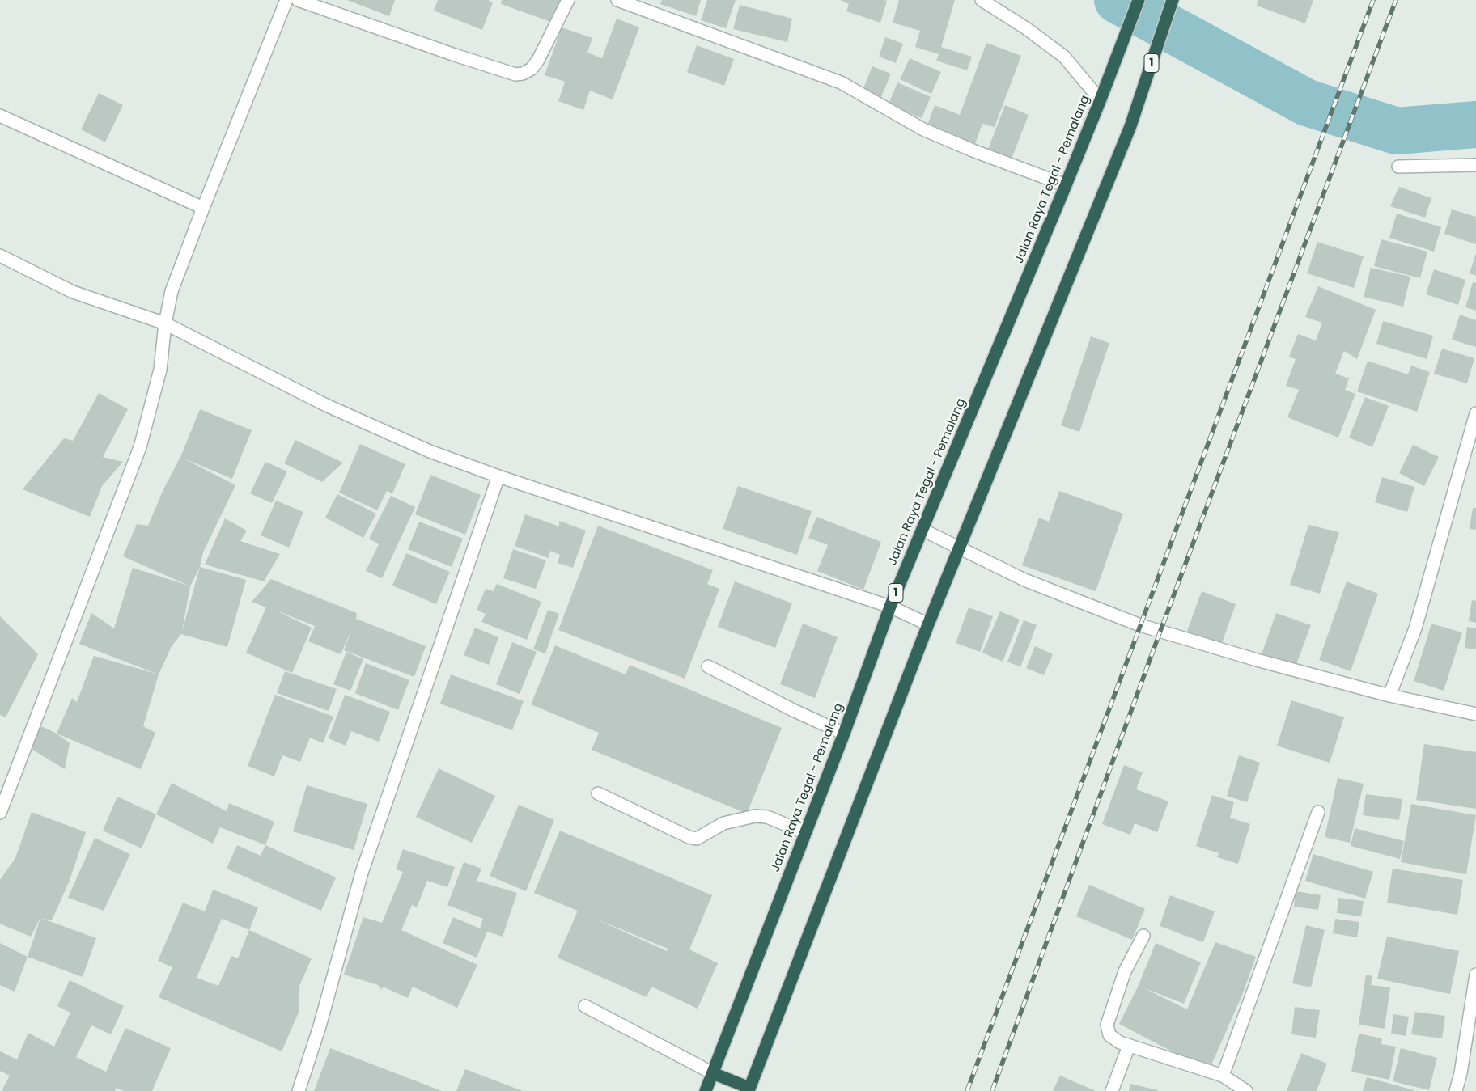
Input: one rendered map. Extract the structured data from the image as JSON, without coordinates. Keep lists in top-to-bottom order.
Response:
{
  "streets": {
    "highway": ["1", "Jalan Raya Tegal - Pemalang"]
  }
}
